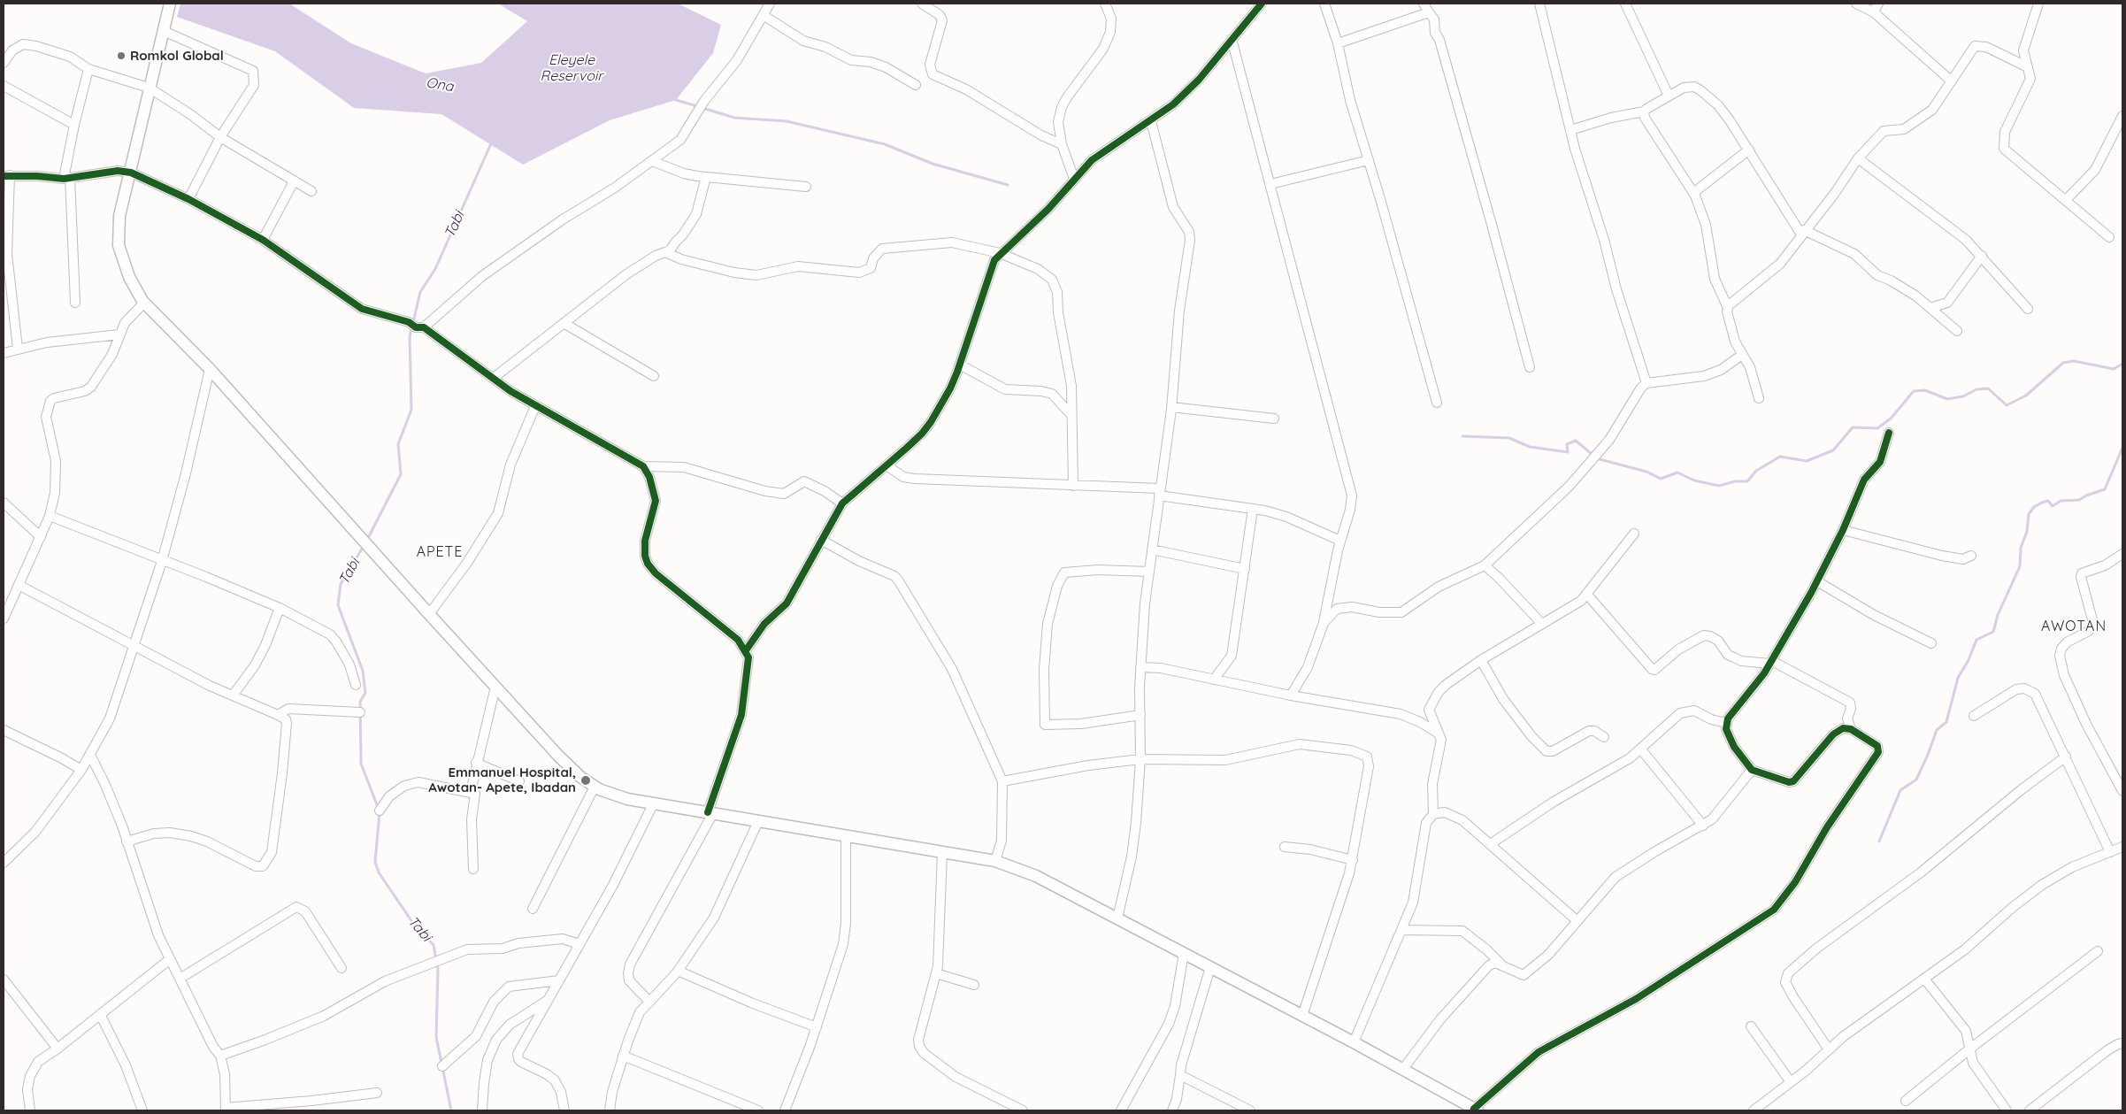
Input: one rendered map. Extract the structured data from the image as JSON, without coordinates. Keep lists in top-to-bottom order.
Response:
{
  "districts": ["APETE", "AWOTAN"],
  "water": ["Eleyele Reservoir", "Ona", "Tabi"],
  "places": ["Romkol Global", "Emmanuel Hospital, Awotan- Apete, Ibadan"]
}
